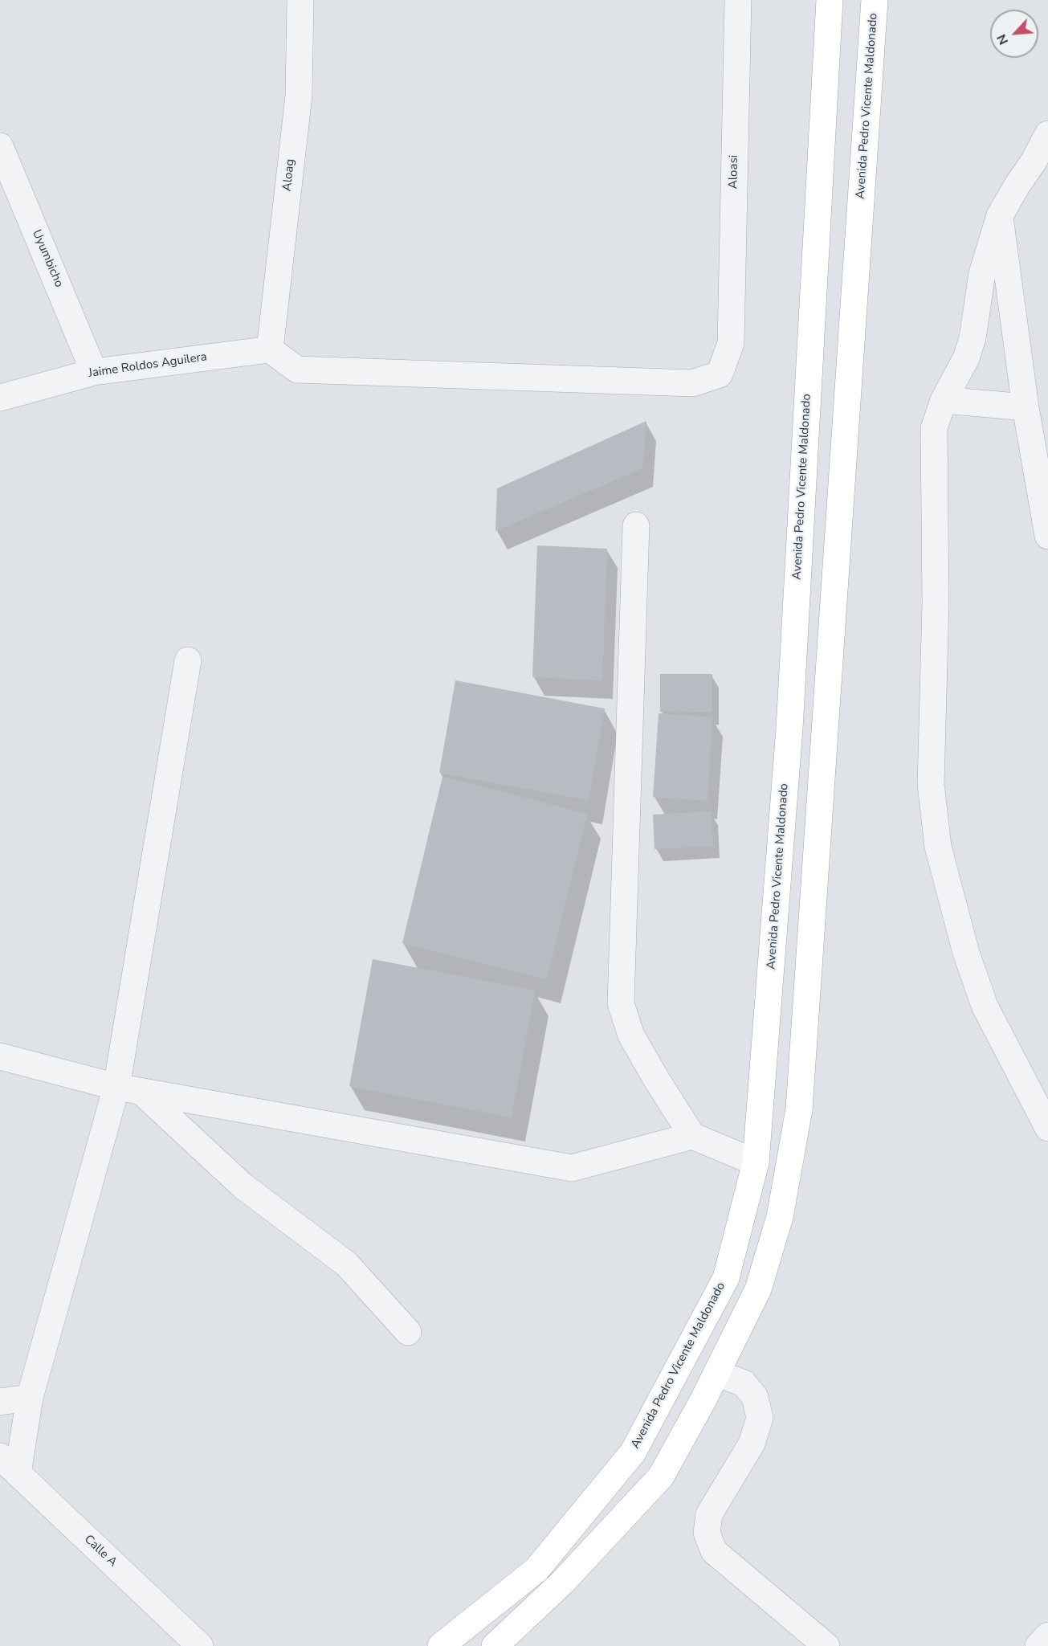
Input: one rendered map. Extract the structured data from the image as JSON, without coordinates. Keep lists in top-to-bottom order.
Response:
{
  "streets": {
    "main road": ["Avenida Pedro Vicente Maldonado"],
    "street": [
      "Aloasi",
      "Aloag",
      "Uyumbicho",
      "Jaime Roldos Aguilera",
      "Calle A"
    ]
  },
  "crossings": [
    ["Aloasi", "Aloag"],
    ["Aloasi", "Jaime Roldos Aguilera"],
    ["Aloag", "Jaime Roldos Aguilera"],
    ["Uyumbicho", "Jaime Roldos Aguilera"]
  ],
  "north": "bottom left"
}
